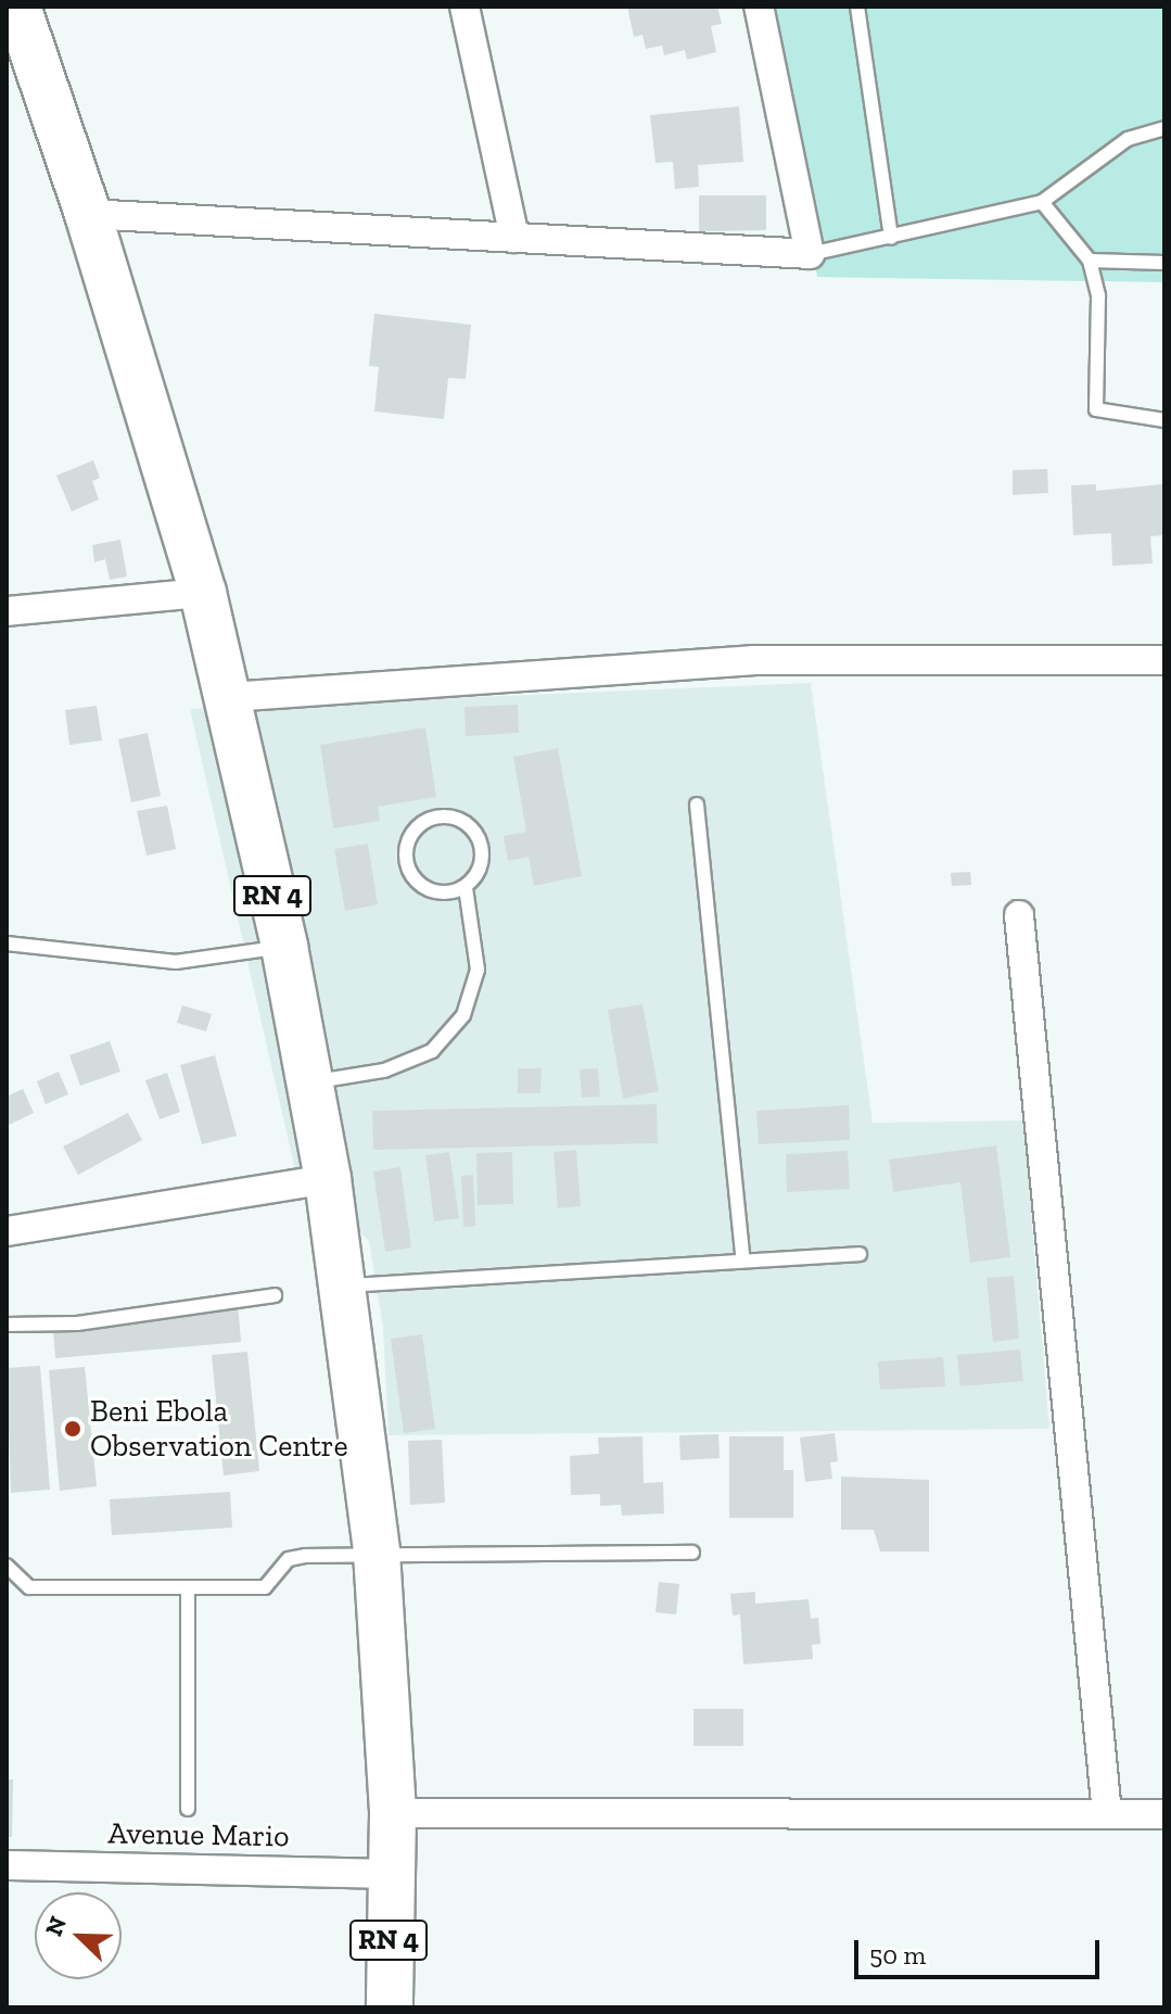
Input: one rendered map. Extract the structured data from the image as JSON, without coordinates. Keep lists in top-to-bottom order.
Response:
{
  "streets": {
    "highway": ["RN 4"],
    "street": ["Avenue Mario"]
  },
  "crossings": [
    ["RN 4", "Avenue Mario"]
  ],
  "places": ["Beni Ebola Observation Centre"],
  "scale_bar": "50 m",
  "north": "top left"
}
